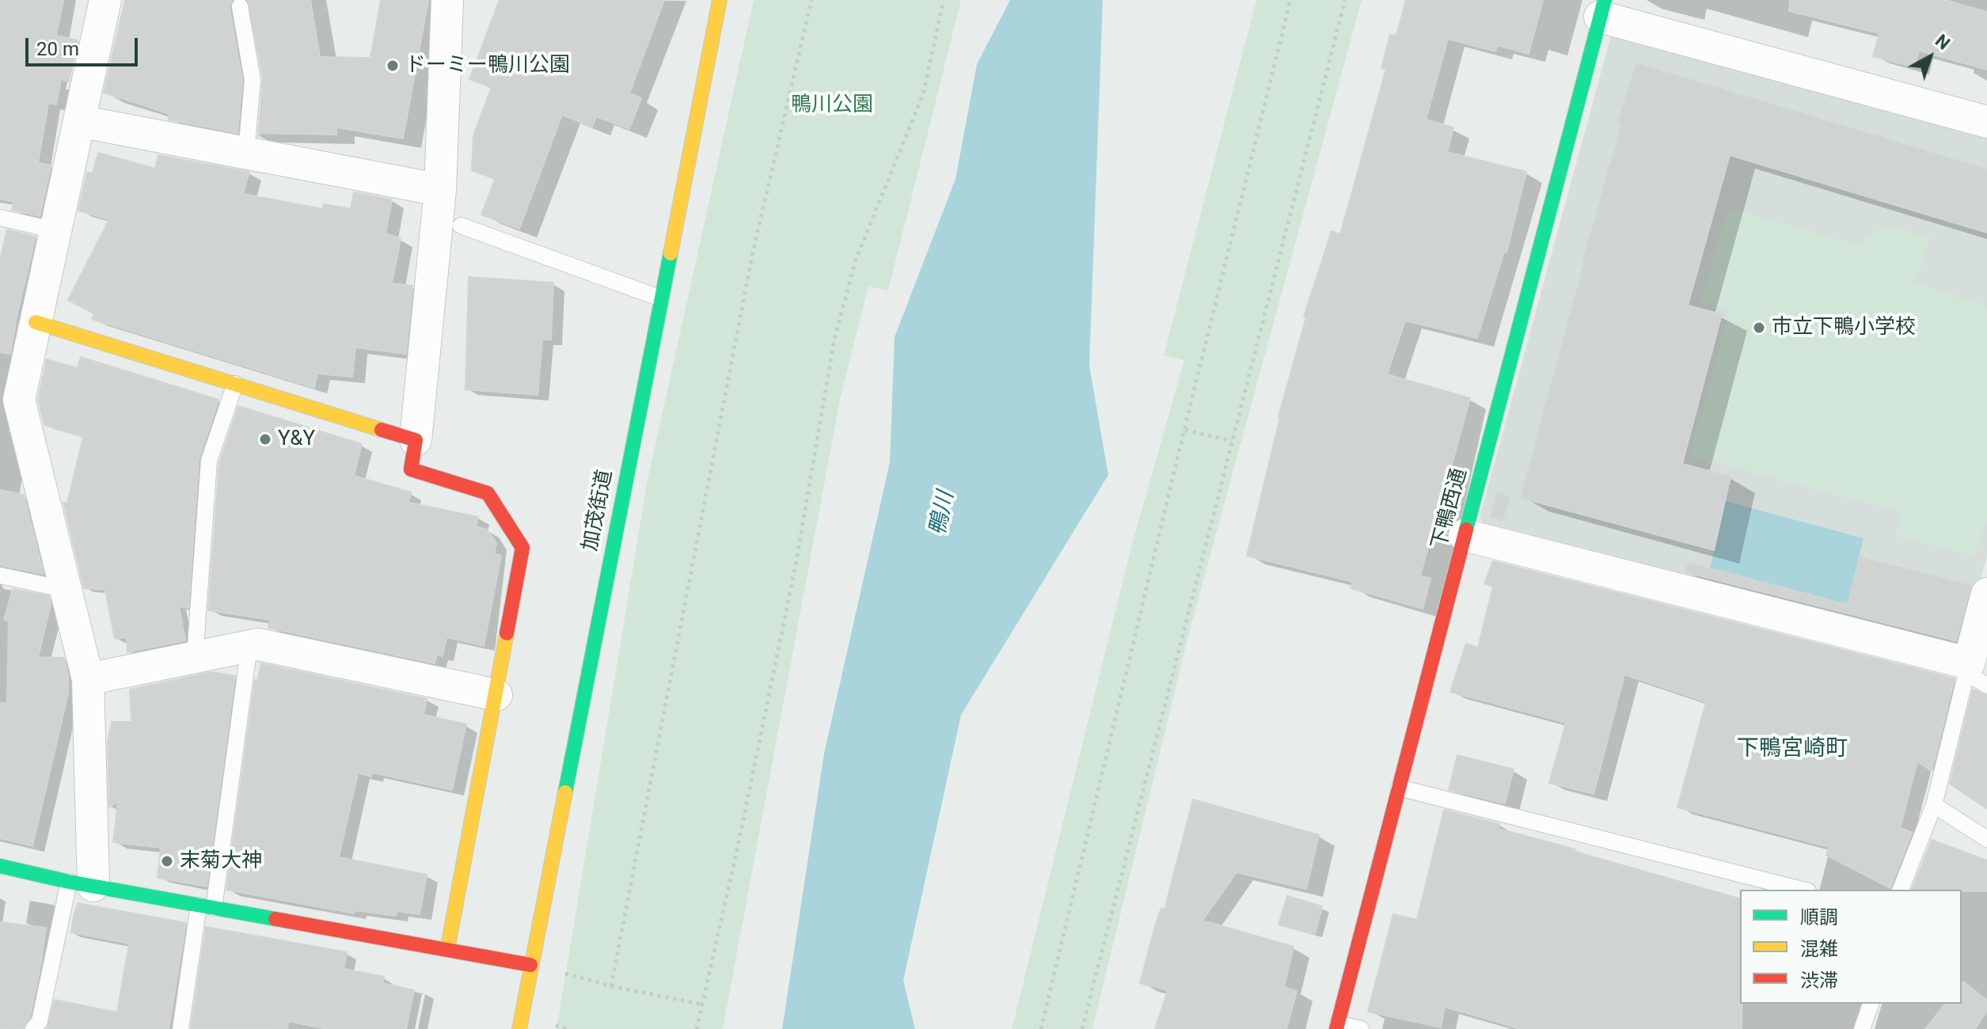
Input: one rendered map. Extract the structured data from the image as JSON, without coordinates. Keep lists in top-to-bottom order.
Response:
{
  "streets": {
    "street": ["下鴨西通", "加茂街道"]
  },
  "districts": ["下鴨宮崎町"],
  "water": ["鴨川"],
  "parks": ["鴨川公園"],
  "places": [
    "ドーミー鴨川公園",
    "市立下鴨小学校",
    "Y&Y",
    "末菊大神"
  ],
  "legend": ["順調", "混雑", "渋滞"],
  "scale_bar": "20 m",
  "north": "top right"
}
